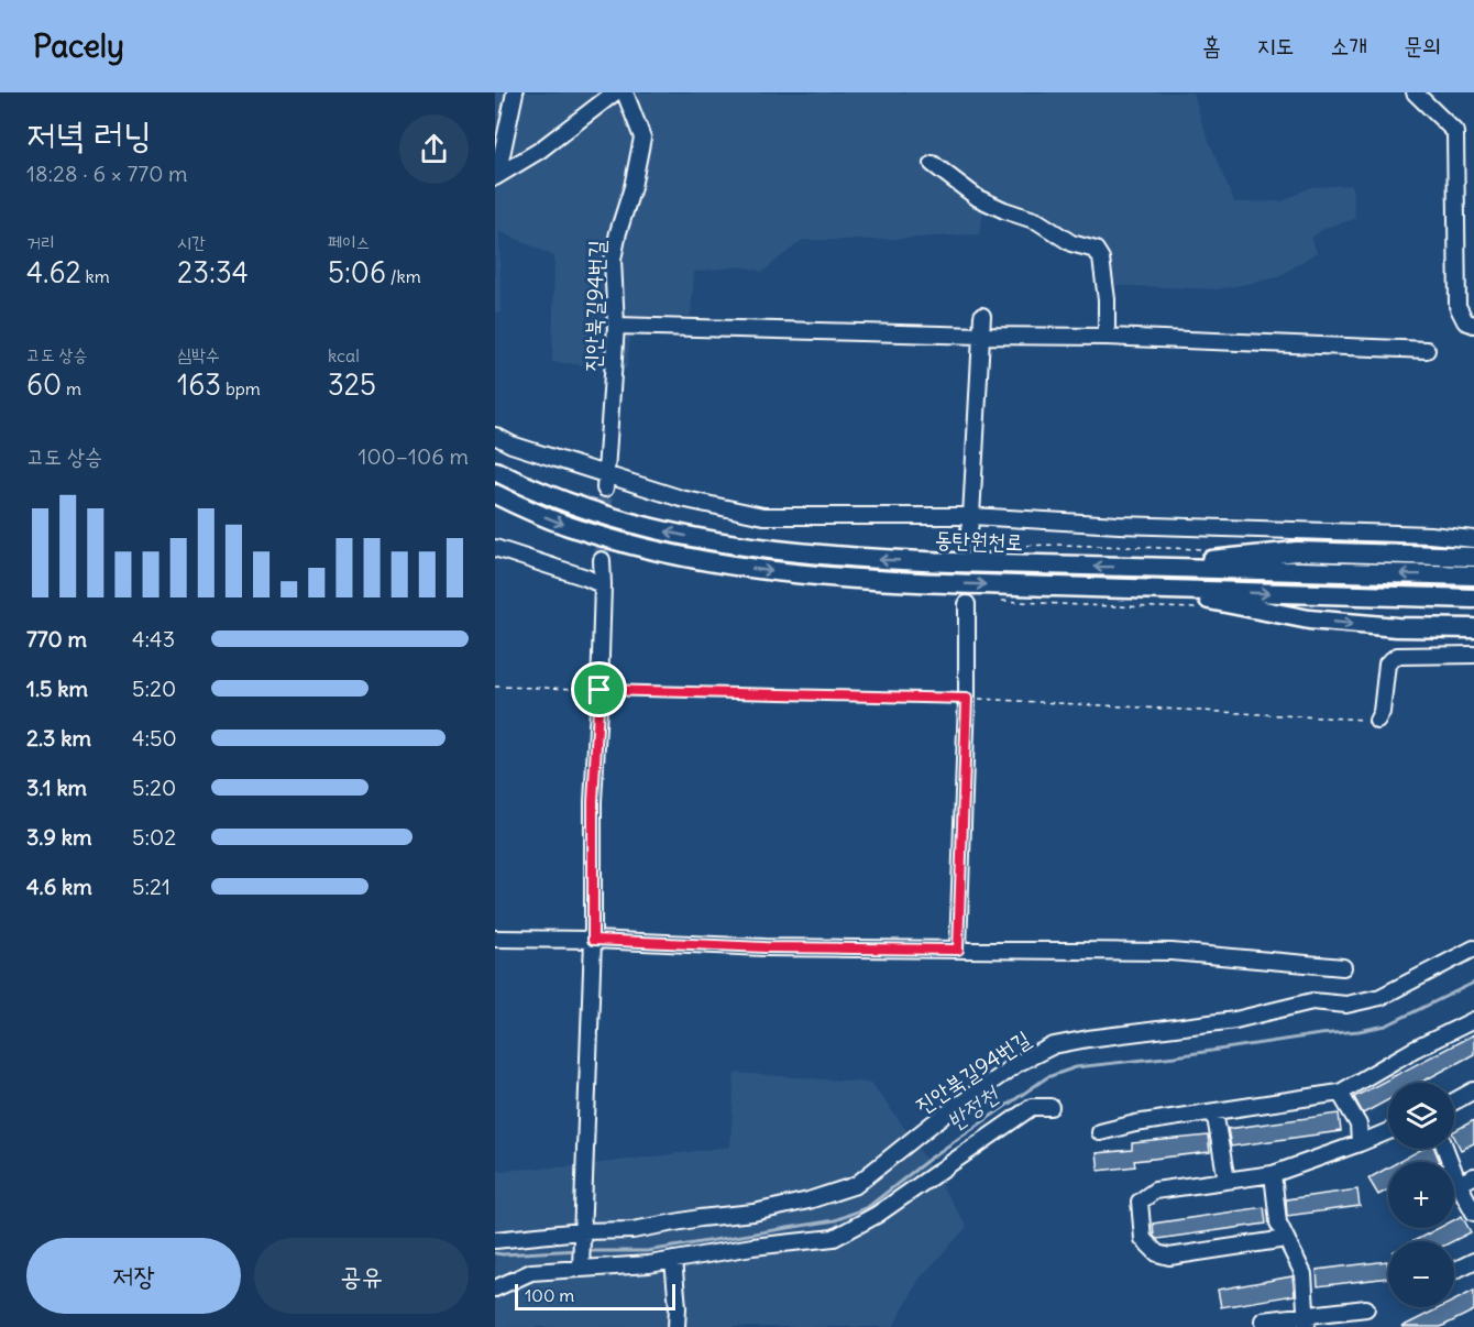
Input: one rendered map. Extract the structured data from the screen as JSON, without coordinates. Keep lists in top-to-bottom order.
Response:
{
  "streets": {
    "main road": ["동탄원천로"],
    "street": ["진안북길94번길"]
  },
  "water": ["반정천"],
  "scale_bar": "100 m",
  "page": {
    "header": "Pacely",
    "nav": [
      "홈",
      "지도",
      "소개",
      "문의"
    ],
    "heading": ["저녁 러닝", "18:28 · 6 × 770 m"],
    "stats": [
      ["거리", "4.62 km"],
      ["시간", "23:34"],
      ["페이스", "5:06 /km"],
      ["고도 상승", "60 m"],
      ["심박수", "163 bpm"],
      ["kcal", "325"]
    ],
    "chart": ["고도 상승", "100–106 m"],
    "list": [
      {
        "name": "770 m",
        "note": "4:43"
      },
      {
        "name": "1.5 km",
        "note": "5:20"
      },
      {
        "name": "2.3 km",
        "note": "4:50"
      },
      {
        "name": "3.1 km",
        "note": "5:20"
      },
      {
        "name": "3.9 km",
        "note": "5:02"
      },
      {
        "name": "4.6 km",
        "note": "5:21"
      }
    ],
    "map_buttons": ["+", "−"],
    "buttons": ["저장", "공유"],
    "scale": "100 m"
  }
}
